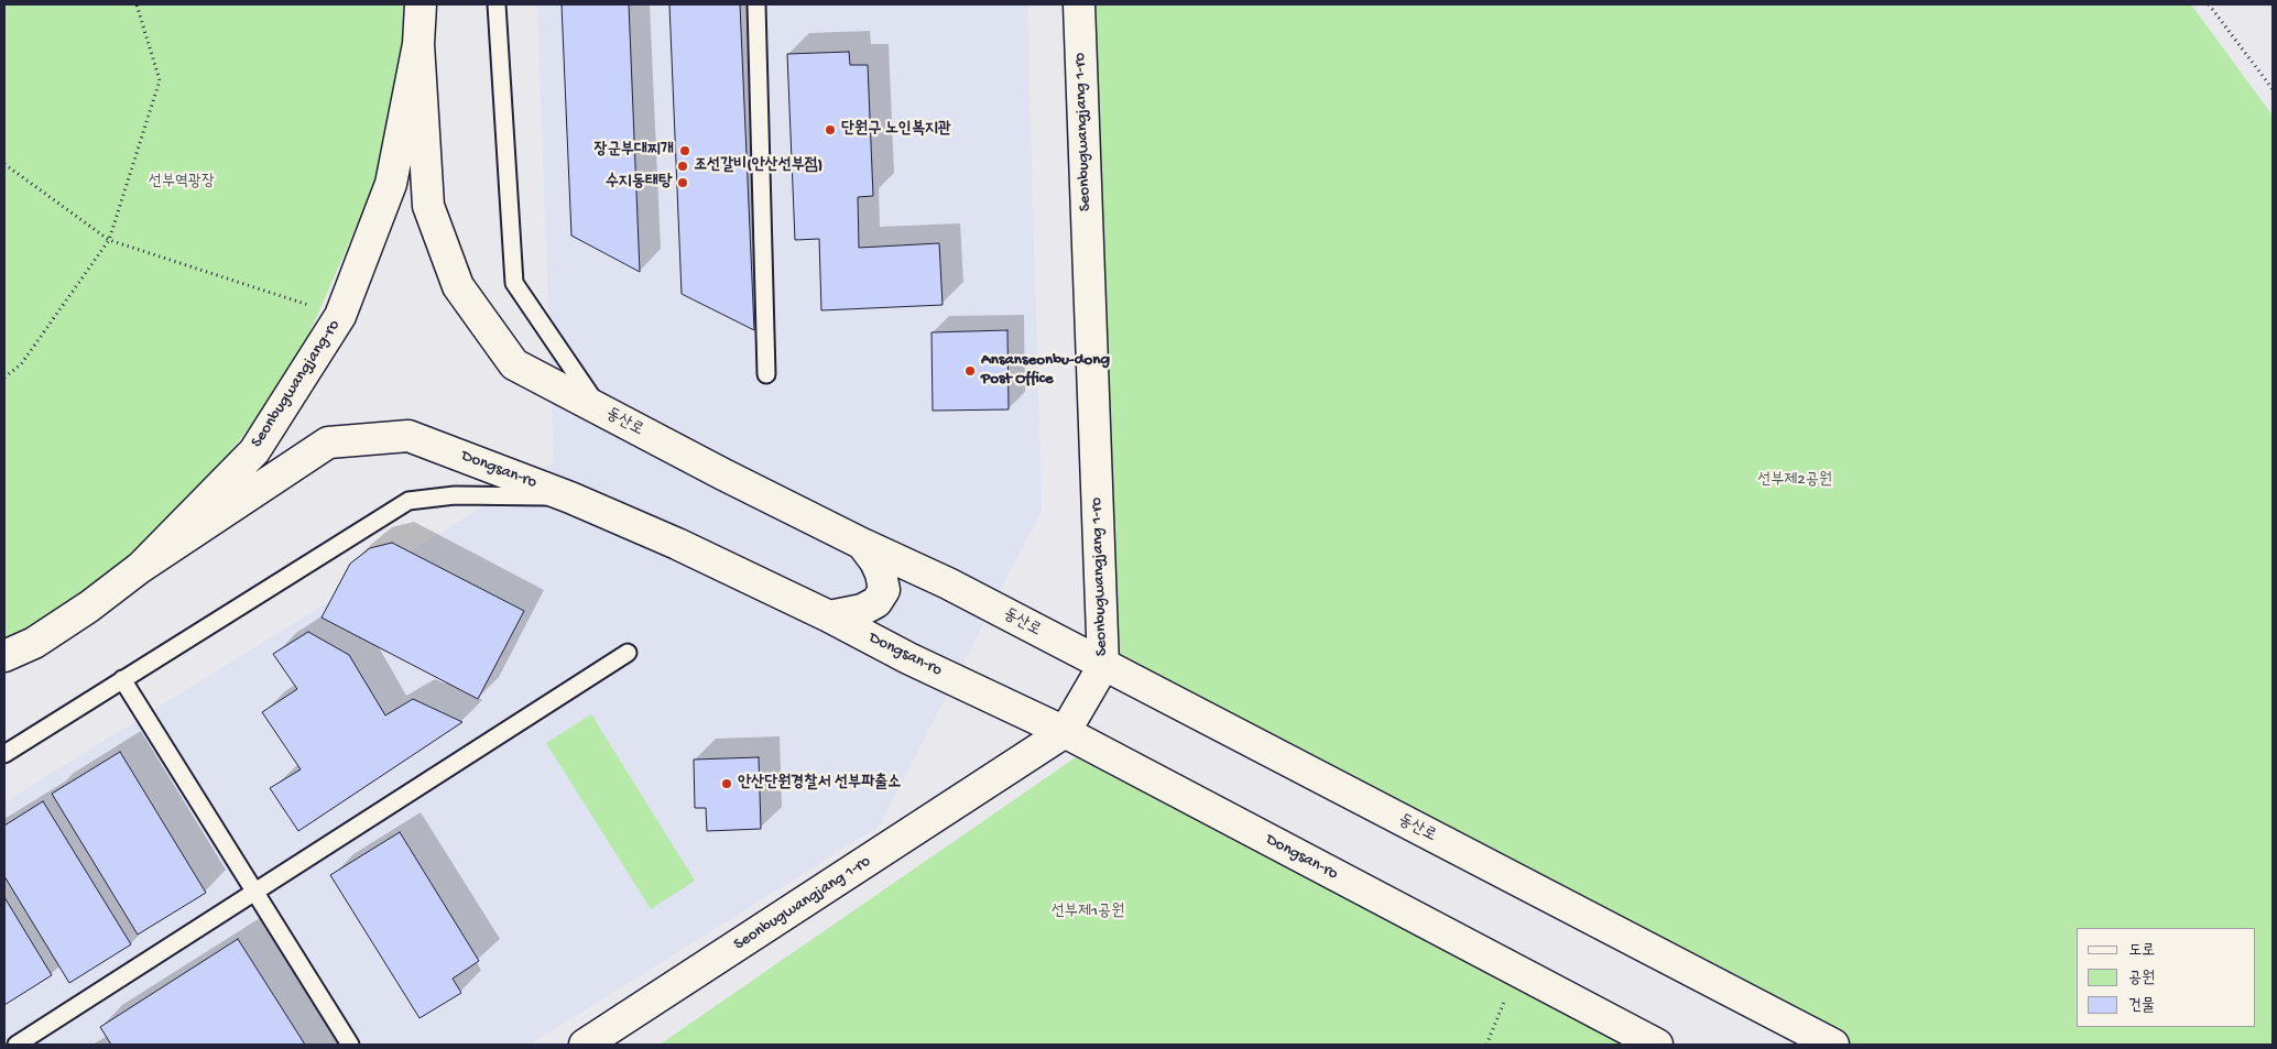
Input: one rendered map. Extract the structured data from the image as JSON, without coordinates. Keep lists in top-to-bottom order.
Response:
{
  "streets": {
    "street": [
      "Seonbugwangjang 1-ro",
      "Seonbugwangjang-ro",
      "동산로",
      "Dongsan-ro"
    ]
  },
  "crossings": [
    ["Seonbugwangjang 1-ro", "동산로"],
    ["Seonbugwangjang 1-ro", "Dongsan-ro"],
    ["Seonbugwangjang-ro", "동산로"],
    ["Seonbugwangjang-ro", "Dongsan-ro"]
  ],
  "parks": ["선부역광장", "선부제2공원", "선부제1공원"],
  "places": [
    "단원구 노인복지관",
    "장군부대찌개",
    "조선갈비(안산선부점)",
    "수지동태탕",
    "Ansanseonbu-dong Post Office",
    "안산단원경찰서 선부파출소"
  ],
  "legend": ["도로", "공원", "건물"]
}
